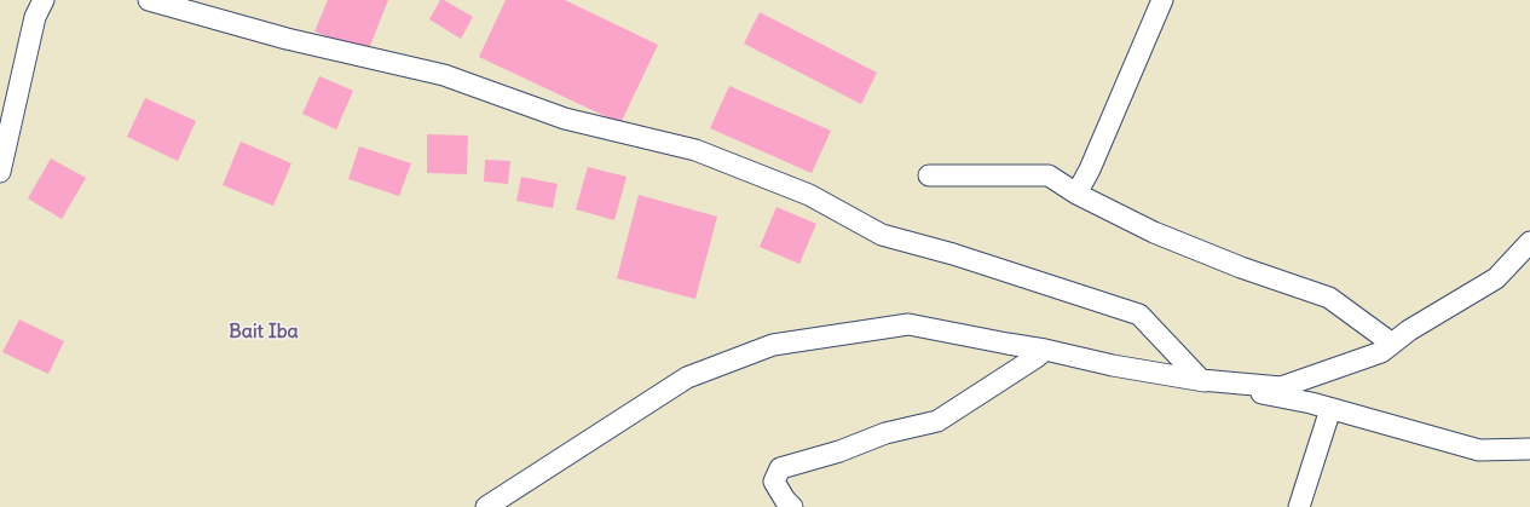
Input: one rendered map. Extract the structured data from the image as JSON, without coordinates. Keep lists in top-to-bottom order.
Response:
{
  "districts": ["Bait Iba"]
}
